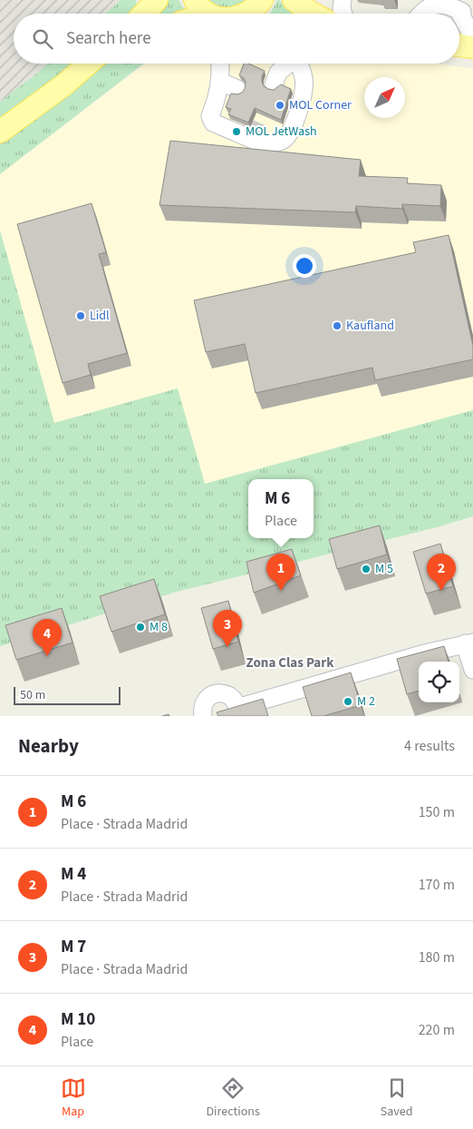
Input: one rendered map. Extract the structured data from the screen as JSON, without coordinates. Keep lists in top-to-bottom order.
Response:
{
  "districts": ["Zona Clas Park"],
  "places": [
    "MOL Corner",
    "MOL JetWash",
    "Lidl",
    "Kaufland",
    "M 5",
    "M 8",
    "M 2"
  ],
  "scale_bar": "50 m",
  "north": "top right",
  "page": {
    "search": "Search here",
    "popup": ["M 6", "Place"],
    "pins": [
      "1",
      "2",
      "3",
      "4"
    ],
    "scale": "50 m",
    "heading": ["Nearby", "4 results"],
    "list": [
      {
        "mark": "1",
        "name": "M 6",
        "note": "Place · Strada Madrid",
        "value": "150 m"
      },
      {
        "mark": "2",
        "name": "M 4",
        "note": "Place · Strada Madrid",
        "value": "170 m"
      },
      {
        "mark": "3",
        "name": "M 7",
        "note": "Place · Strada Madrid",
        "value": "180 m"
      },
      {
        "mark": "4",
        "name": "M 10",
        "note": "Place",
        "value": "220 m"
      }
    ],
    "nav": ["Map", "Directions", "Saved"]
  }
}
